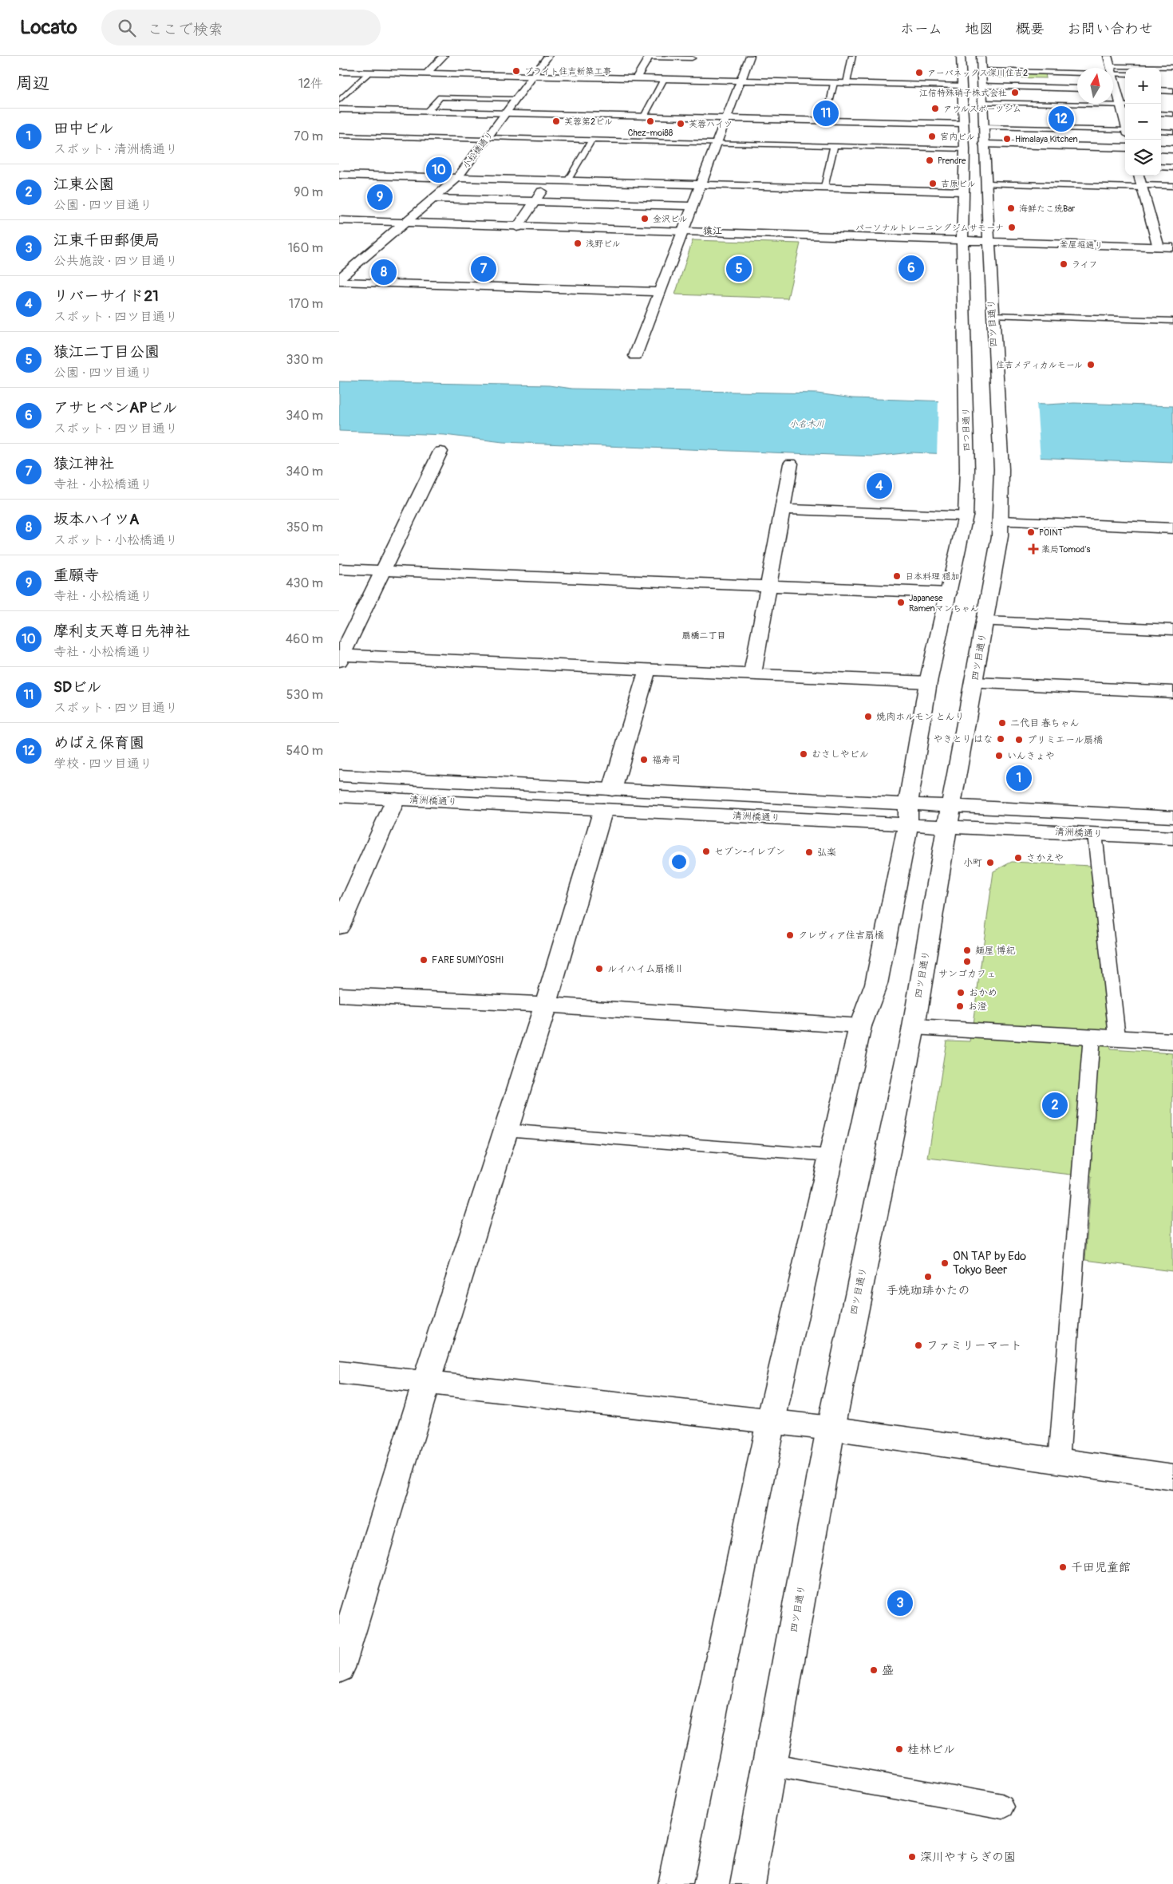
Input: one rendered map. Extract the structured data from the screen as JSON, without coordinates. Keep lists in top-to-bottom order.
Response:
{
  "streets": {
    "street": [
      "小松橋通り",
      "釜屋堀通り",
      "四ツ目通り",
      "四つ目通り",
      "清洲橋通り"
    ]
  },
  "crossings": [
    ["小松橋通り", "釜屋堀通り"],
    ["釜屋堀通り", "四ツ目通り"],
    ["釜屋堀通り", "四つ目通り"],
    ["四ツ目通り", "清洲橋通り"]
  ],
  "districts": ["猿江", "扇橋二丁目"],
  "water": ["小名木川"],
  "places": {
    "other": [
      "ブライト住吉新築工事",
      "アーバネックス深川住吉2",
      "江信特殊硝子株式会社",
      "アウルスポーツジム",
      "芙蓉第2ビル",
      "Chez-moi88",
      "芙蓉ハイツ",
      "宮内ビル",
      "Himalaya Kitchen",
      "Prendre",
      "吉原ビル",
      "海鮮たこ焼Bar",
      "金沢ビル",
      "パーソナルトレーニングジムサモーナ",
      "浅野ビル",
      "ライフ",
      "住吉メディカルモール",
      "POINT",
      "日本料理 穏加",
      "Japanese Ramenマンちゃん",
      "焼肉ホルモン とんり",
      "二代目 春ちゃん",
      "やきとり はな",
      "プリミエール扇橋",
      "むさしやビル",
      "いんきょや",
      "福寿司",
      "セブン-イレブン",
      "弘楽",
      "さかえや",
      "小町",
      "クレヴィア住吉扇橋",
      "麺屋 博紀",
      "FARE SUMIYOSHI",
      "サンゴカフェ",
      "ルイハイ厶扇橋Ⅱ",
      "おかめ",
      "お澄",
      "ON TAP by Edo Tokyo Beer",
      "手焼珈琲かたの",
      "ファミリーマート",
      "千田児童館",
      "盛",
      "桂林ビル",
      "深川やすらぎの園"
    ],
    "health": ["薬局Tomod's"]
  },
  "north": "top",
  "page": {
    "header": "Locato",
    "search": "ここで検索",
    "nav": [
      "ホーム",
      "地図",
      "概要",
      "お問い合わせ"
    ],
    "heading": ["周辺", "12件"],
    "map_buttons": ["+", "−"],
    "pins": [
      "11",
      "12",
      "10",
      "9",
      "6",
      "5",
      "7",
      "8",
      "4",
      "1",
      "2",
      "3"
    ],
    "list": [
      {
        "mark": "1",
        "name": "田中ビル",
        "note": "スポット · 清洲橋通り",
        "value": "70 m"
      },
      {
        "mark": "2",
        "name": "江東公園",
        "note": "公園 · 四ツ目通り",
        "value": "90 m"
      },
      {
        "mark": "3",
        "name": "江東千田郵便局",
        "note": "公共施設 · 四ツ目通り",
        "value": "160 m"
      },
      {
        "mark": "4",
        "name": "リバーサイド21",
        "note": "スポット · 四ツ目通り",
        "value": "170 m"
      },
      {
        "mark": "5",
        "name": "猿江二丁目公園",
        "note": "公園 · 四ツ目通り",
        "value": "330 m"
      },
      {
        "mark": "6",
        "name": "アサヒペンAPビル",
        "note": "スポット · 四ツ目通り",
        "value": "340 m"
      },
      {
        "mark": "7",
        "name": "猿江神社",
        "note": "寺社 · 小松橋通り",
        "value": "340 m"
      },
      {
        "mark": "8",
        "name": "坂本ハイツA",
        "note": "スポット · 小松橋通り",
        "value": "350 m"
      },
      {
        "mark": "9",
        "name": "重願寺",
        "note": "寺社 · 小松橋通り",
        "value": "430 m"
      },
      {
        "mark": "10",
        "name": "摩利支天尊日先神社",
        "note": "寺社 · 小松橋通り",
        "value": "460 m"
      },
      {
        "mark": "11",
        "name": "SDビル",
        "note": "スポット · 四ツ目通り",
        "value": "530 m"
      },
      {
        "mark": "12",
        "name": "めばえ保育園",
        "note": "学校 · 四ツ目通り",
        "value": "540 m"
      }
    ]
  }
}
